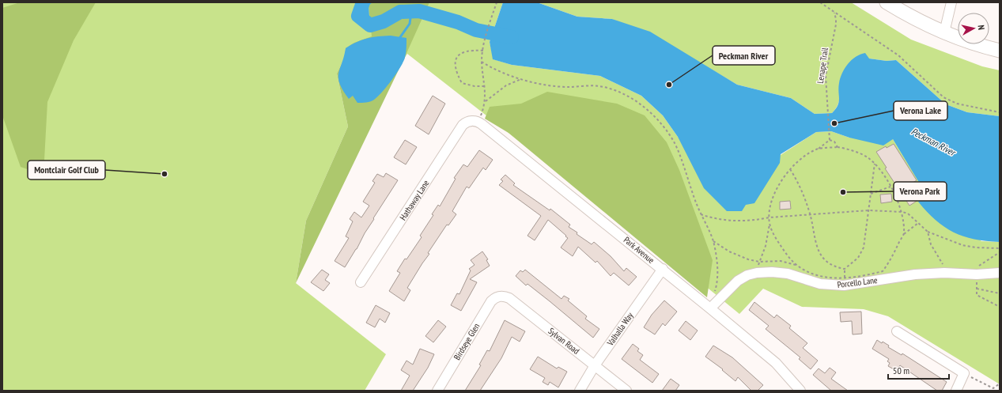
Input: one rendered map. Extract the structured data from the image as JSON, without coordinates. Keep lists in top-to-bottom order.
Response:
{
  "streets": {
    "street": [
      "Hathaway Lane",
      "Park Avenue",
      "Porcello Lane",
      "Valhalla Way",
      "Sylvan Road",
      "Birdseye Glen"
    ],
    "path": ["Lenape Trail"]
  },
  "crossings": [
    ["Hathaway Lane", "Park Avenue"],
    ["Park Avenue", "Porcello Lane"],
    ["Park Avenue", "Valhalla Way"],
    ["Valhalla Way", "Sylvan Road"],
    ["Sylvan Road", "Birdseye Glen"]
  ],
  "water": ["Peckman River"],
  "places": [
    "Peckman River",
    "Verona Lake",
    "Montclair Golf Club",
    "Verona Park"
  ],
  "scale_bar": "50 m",
  "north": "right"
}
